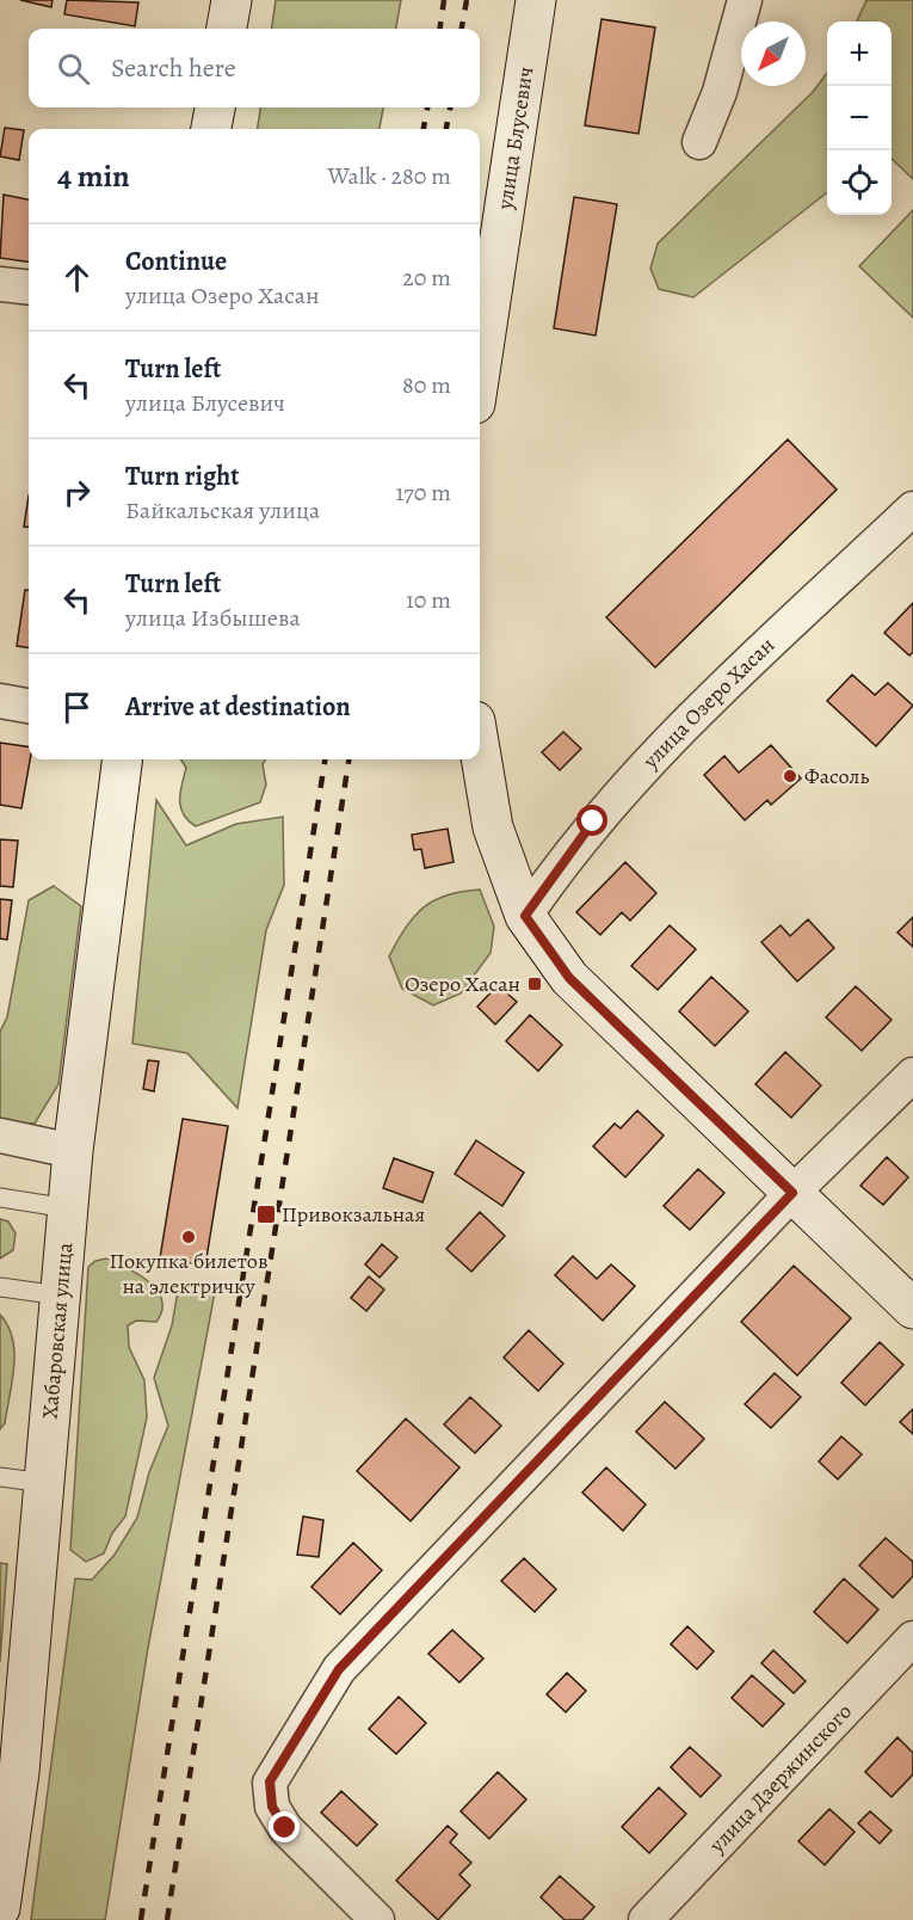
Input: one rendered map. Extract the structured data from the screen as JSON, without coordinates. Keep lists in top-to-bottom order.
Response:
{
  "streets": {
    "main road": ["улица Блусевич", "Хабаровская улица"],
    "street": ["улица Озеро Хасан", "улица Дзержинского"]
  },
  "places": {
    "other": ["Фасоль", "Покупка билетов на электричку"],
    "transit": ["Озеро Хасан", "Привокзальная"]
  },
  "north": "bottom left",
  "page": {
    "map_buttons": ["+", "−"],
    "search": "Search here",
    "heading": ["4 min", "Walk · 280 m"],
    "list": [
      ["Continue", "улица Озеро Хасан", "20 m"],
      ["Turn left", "улица Блусевич", "80 m"],
      ["Turn right", "Байкальская улица", "170 m"],
      ["Turn left", "улица Избышева", "10 m"],
      "Arrive at destination"
    ]
  }
}
